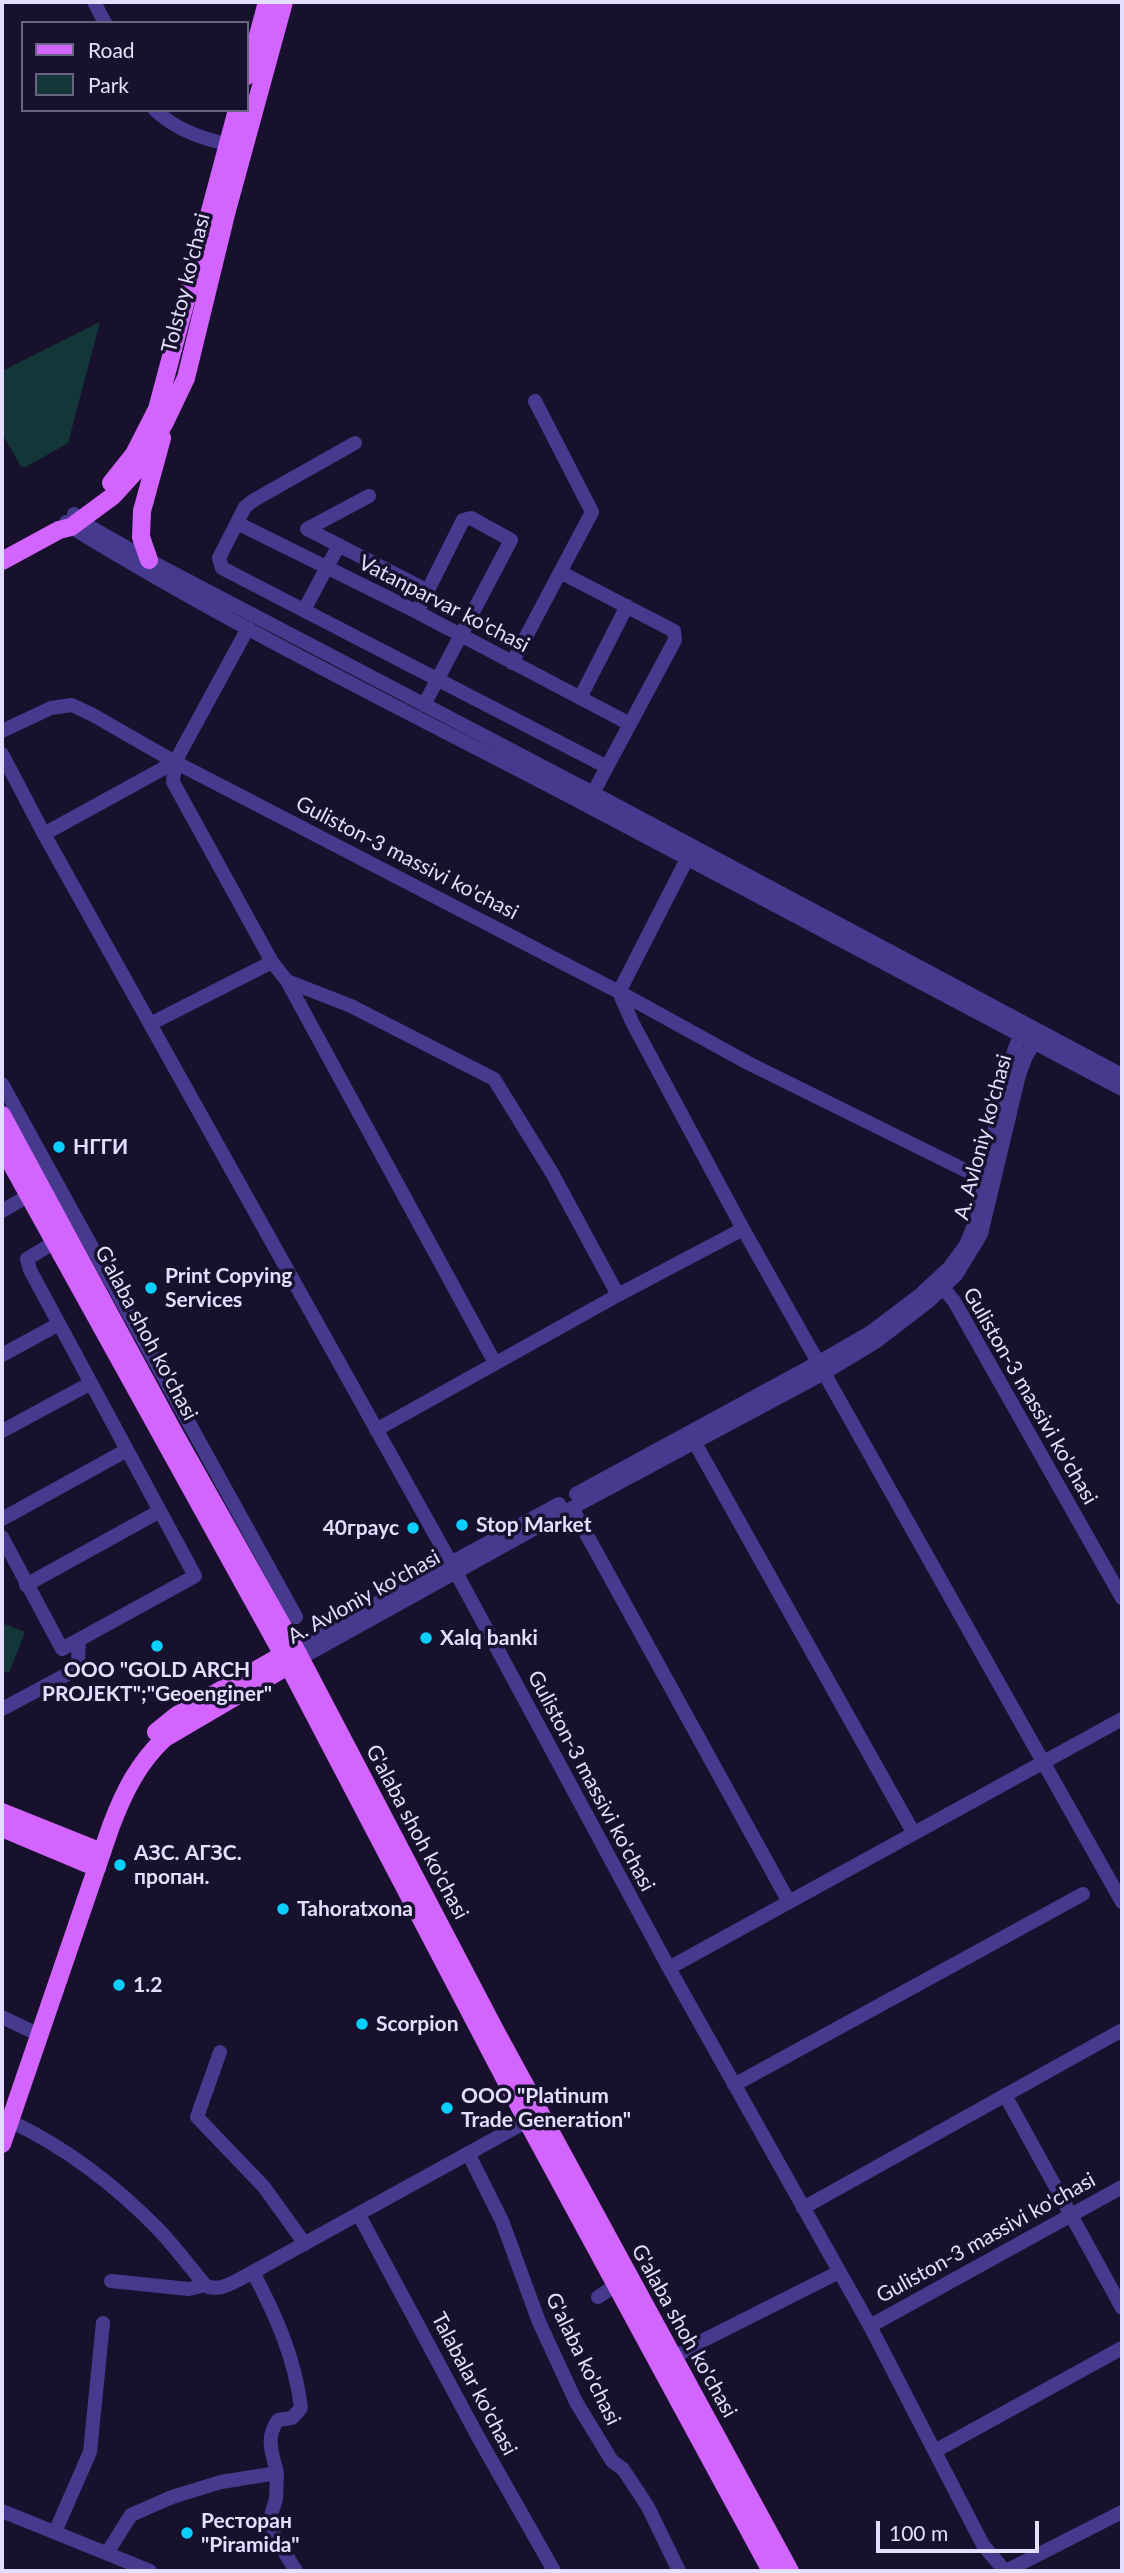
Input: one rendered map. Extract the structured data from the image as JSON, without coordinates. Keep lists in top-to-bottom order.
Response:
{
  "streets": {
    "main road": ["Tolstoy ko'chasi", "A. Avloniy ko'chasi", "G'alaba shoh ko'chasi"],
    "street": [
      "Vatanparvar ko'chasi",
      "Guliston-3 massivi ko'chasi",
      "G'alaba ko'chasi",
      "Talabalar ko'chasi"
    ]
  },
  "crossings": [
    ["Guliston-3 massivi ko'chasi", "A. Avloniy ko'chasi"],
    ["A. Avloniy ko'chasi", "G'alaba shoh ko'chasi"]
  ],
  "places": [
    "НГГИ",
    "Print Copying Services",
    "Stop Market",
    "40граус",
    "Xalq banki",
    "ООО \"GOLD ARCH PROJEKT\";\"Geoenginer\"",
    "АЗС. АГЗС. пропан.",
    "Tahoratxona",
    "1.2",
    "Scorpion",
    "OOO \"Platinum Trade Generation\"",
    "Ресторан \"Piramida\""
  ],
  "legend": ["Road", "Park"],
  "scale_bar": "100 m"
}
